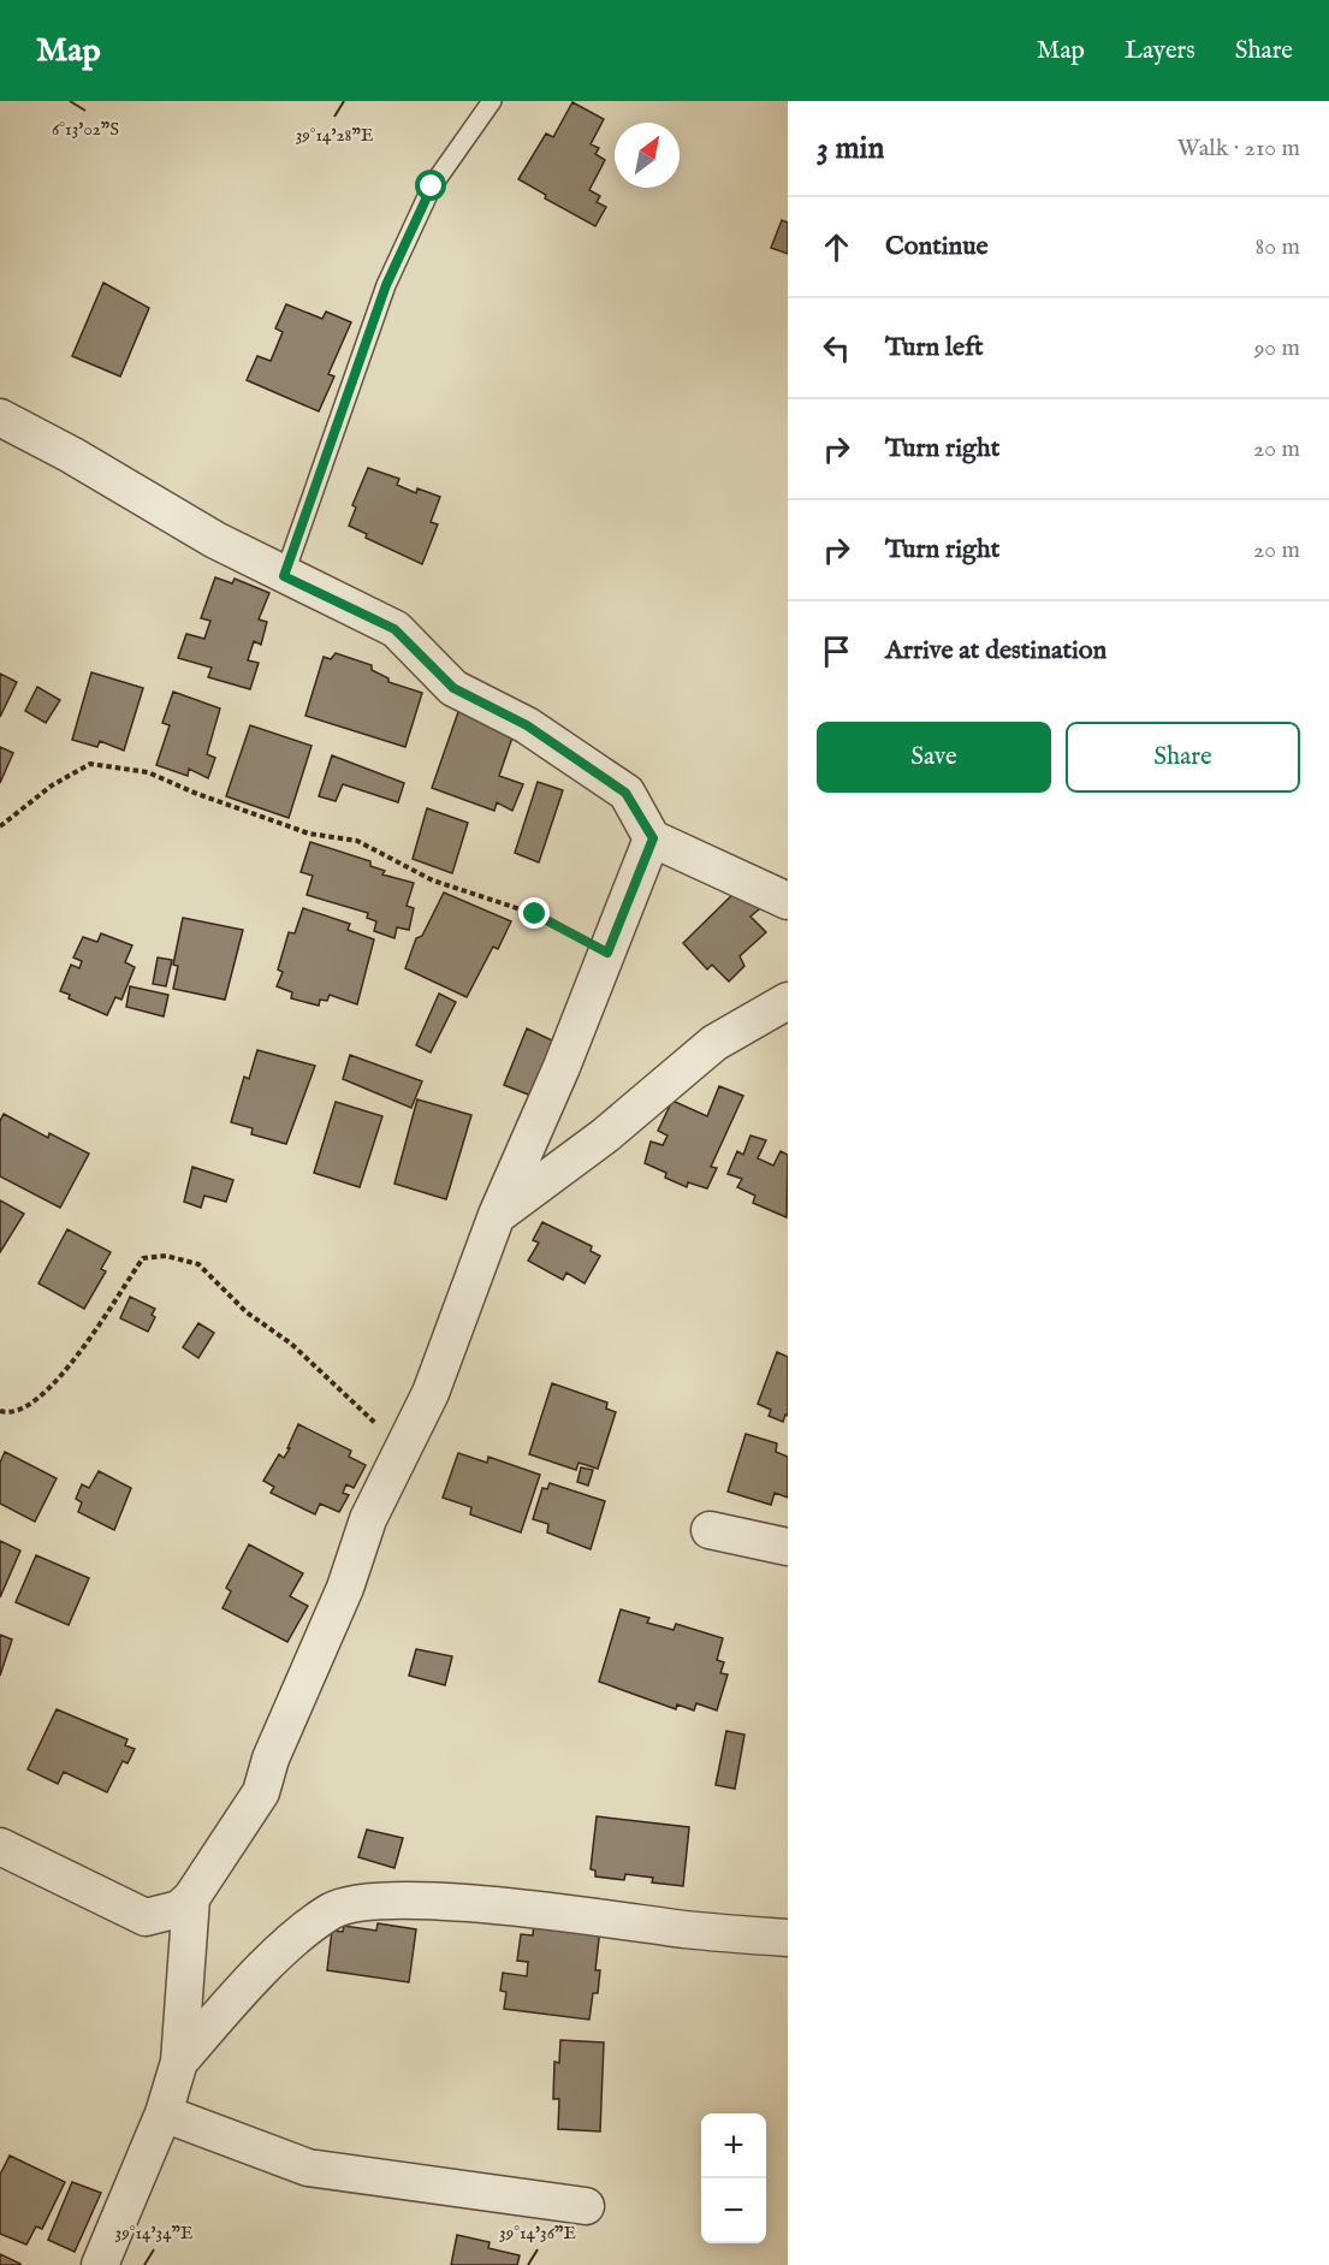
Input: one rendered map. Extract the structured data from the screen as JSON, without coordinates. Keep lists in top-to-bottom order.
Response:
{
  "north": "top right",
  "page": {
    "header": "Map",
    "nav": ["Map", "Layers", "Share"],
    "heading": ["3 min", "Walk · 210 m"],
    "list": [
      ["Continue", "80 m"],
      ["Turn left", "90 m"],
      ["Turn right", "20 m"],
      ["Turn right", "20 m"],
      "Arrive at destination"
    ],
    "buttons": ["Save", "Share"],
    "map_buttons": ["+", "−"]
  },
  "coordinates": [
    "6°13'02\"S",
    "39°14'28\"E",
    "39°14'34\"E",
    "39°14'36\"E"
  ]
}
